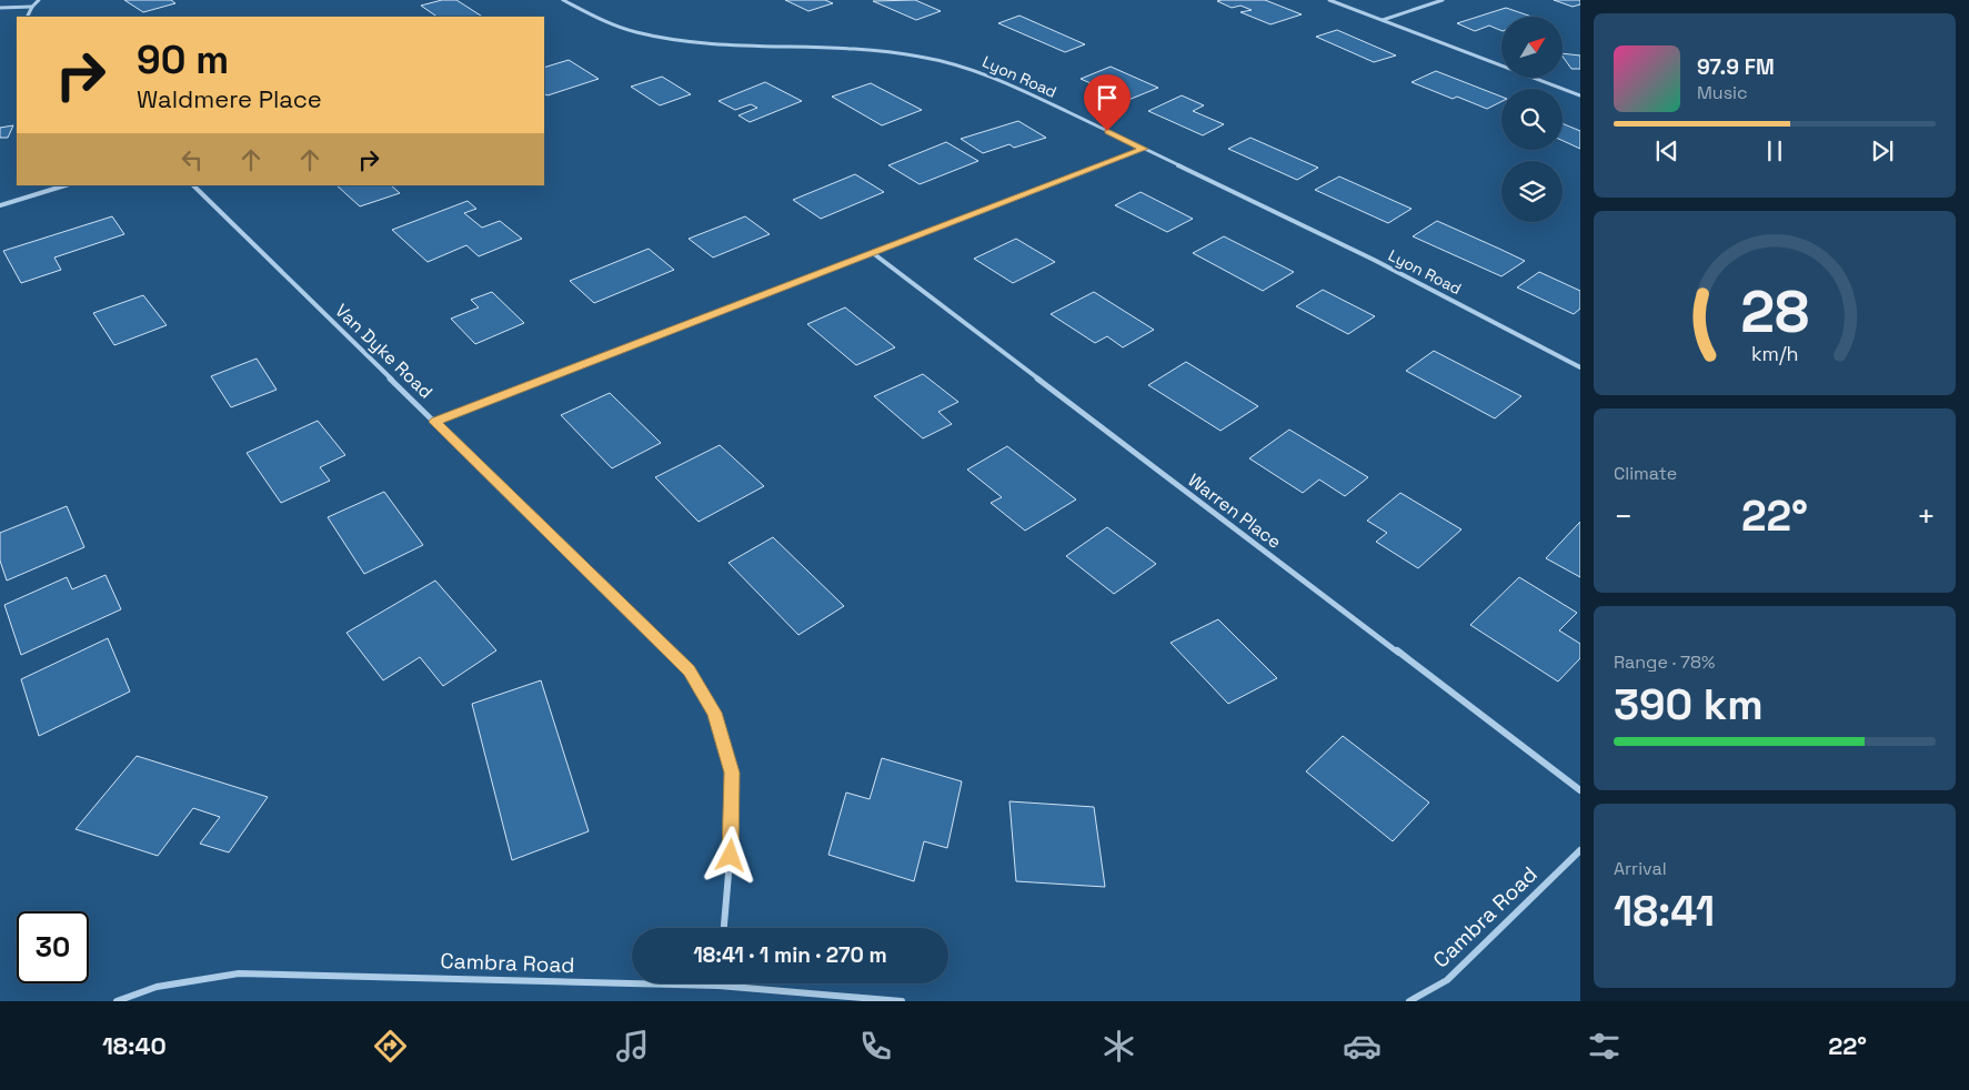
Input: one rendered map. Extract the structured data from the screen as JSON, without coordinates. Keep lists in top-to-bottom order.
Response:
{
  "streets": {
    "street": [
      "Lyon Road",
      "Van Dyke Road",
      "Warren Place",
      "Cambra Road"
    ]
  },
  "north": "top right",
  "page": {
    "turn": ["90 m", "Waldmere Place"],
    "song": ["97.9 FM", "Music"],
    "tile": [
      "Climate",
      ["Range · 78%", "390 km"],
      ["Arrival", "18:41"]
    ],
    "heat": ["−", "22°", "+"],
    "limit": "30",
    "trip": "18:41 · 1 min · 270 m",
    "tabs": ["18:40", "22°"],
    "gauge": ["28", "km/h"]
  }
}
